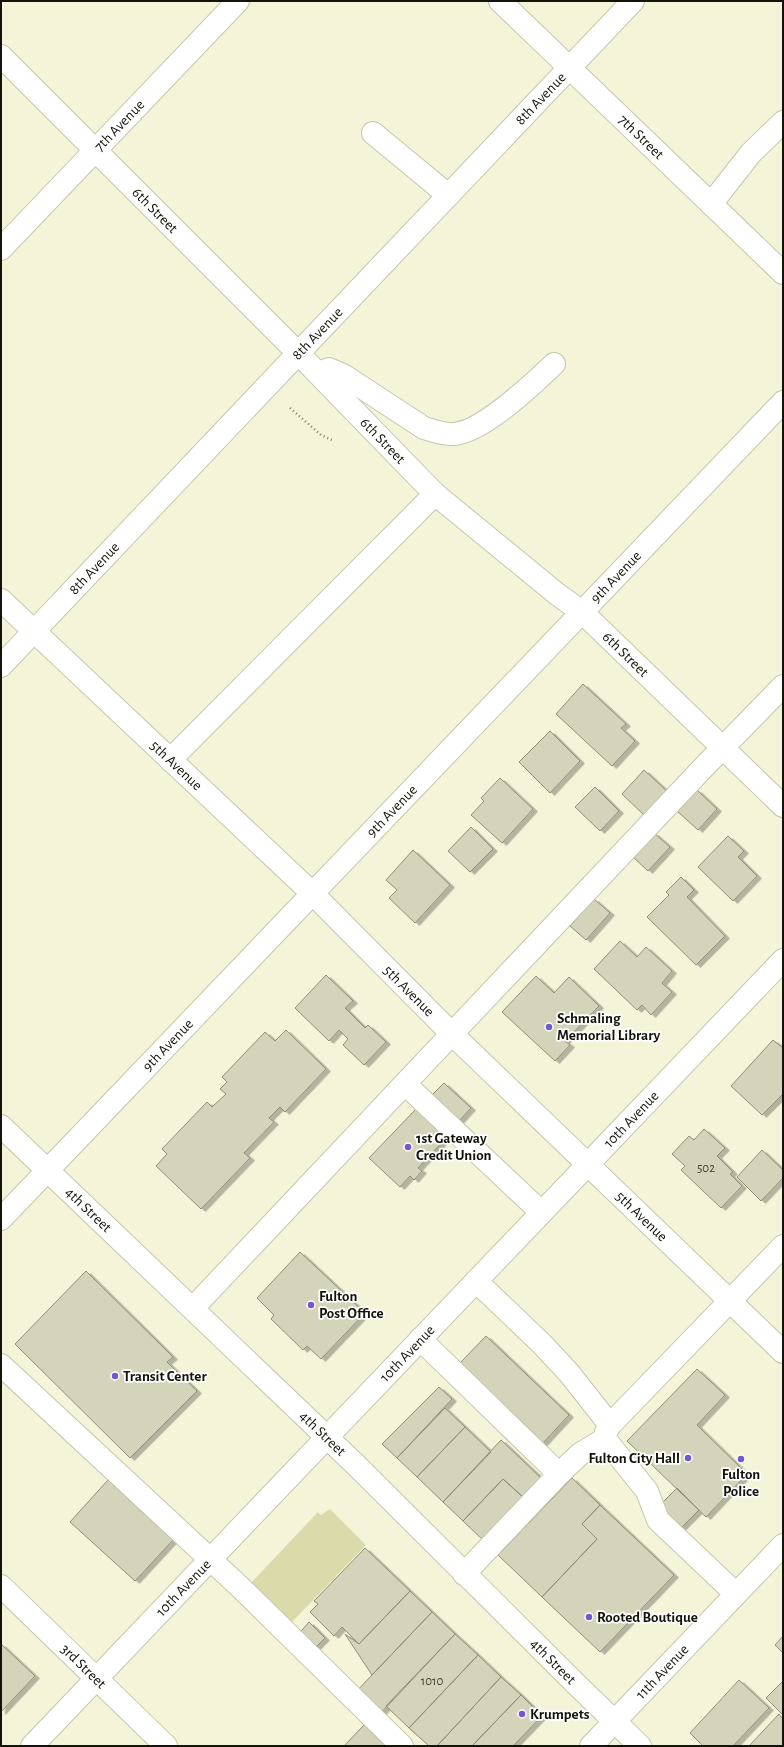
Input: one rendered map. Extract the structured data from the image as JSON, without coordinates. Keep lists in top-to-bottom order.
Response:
{
  "streets": {
    "street": [
      "8th Avenue",
      "7th Avenue",
      "7th Street",
      "6th Street",
      "9th Avenue",
      "5th Avenue",
      "10th Avenue",
      "4th Street",
      "3rd Street",
      "11th Avenue"
    ]
  },
  "crossings": [
    ["8th Avenue", "7th Street"],
    ["8th Avenue", "6th Street"],
    ["8th Avenue", "5th Avenue"],
    ["7th Avenue", "6th Street"],
    ["6th Street", "9th Avenue"],
    ["9th Avenue", "5th Avenue"],
    ["9th Avenue", "4th Street"],
    ["5th Avenue", "10th Avenue"],
    ["10th Avenue", "4th Street"],
    ["10th Avenue", "3rd Street"],
    ["4th Street", "11th Avenue"]
  ],
  "places": [
    "Schmaling Memorial Library",
    "1st Gateway Credit Union",
    "Fulton Post Office",
    "Transit Center",
    "Fulton City Hall",
    "Fulton Police",
    "Rooted Boutique",
    "Krumpets"
  ],
  "house_numbers": ["502", "1010"]
}
